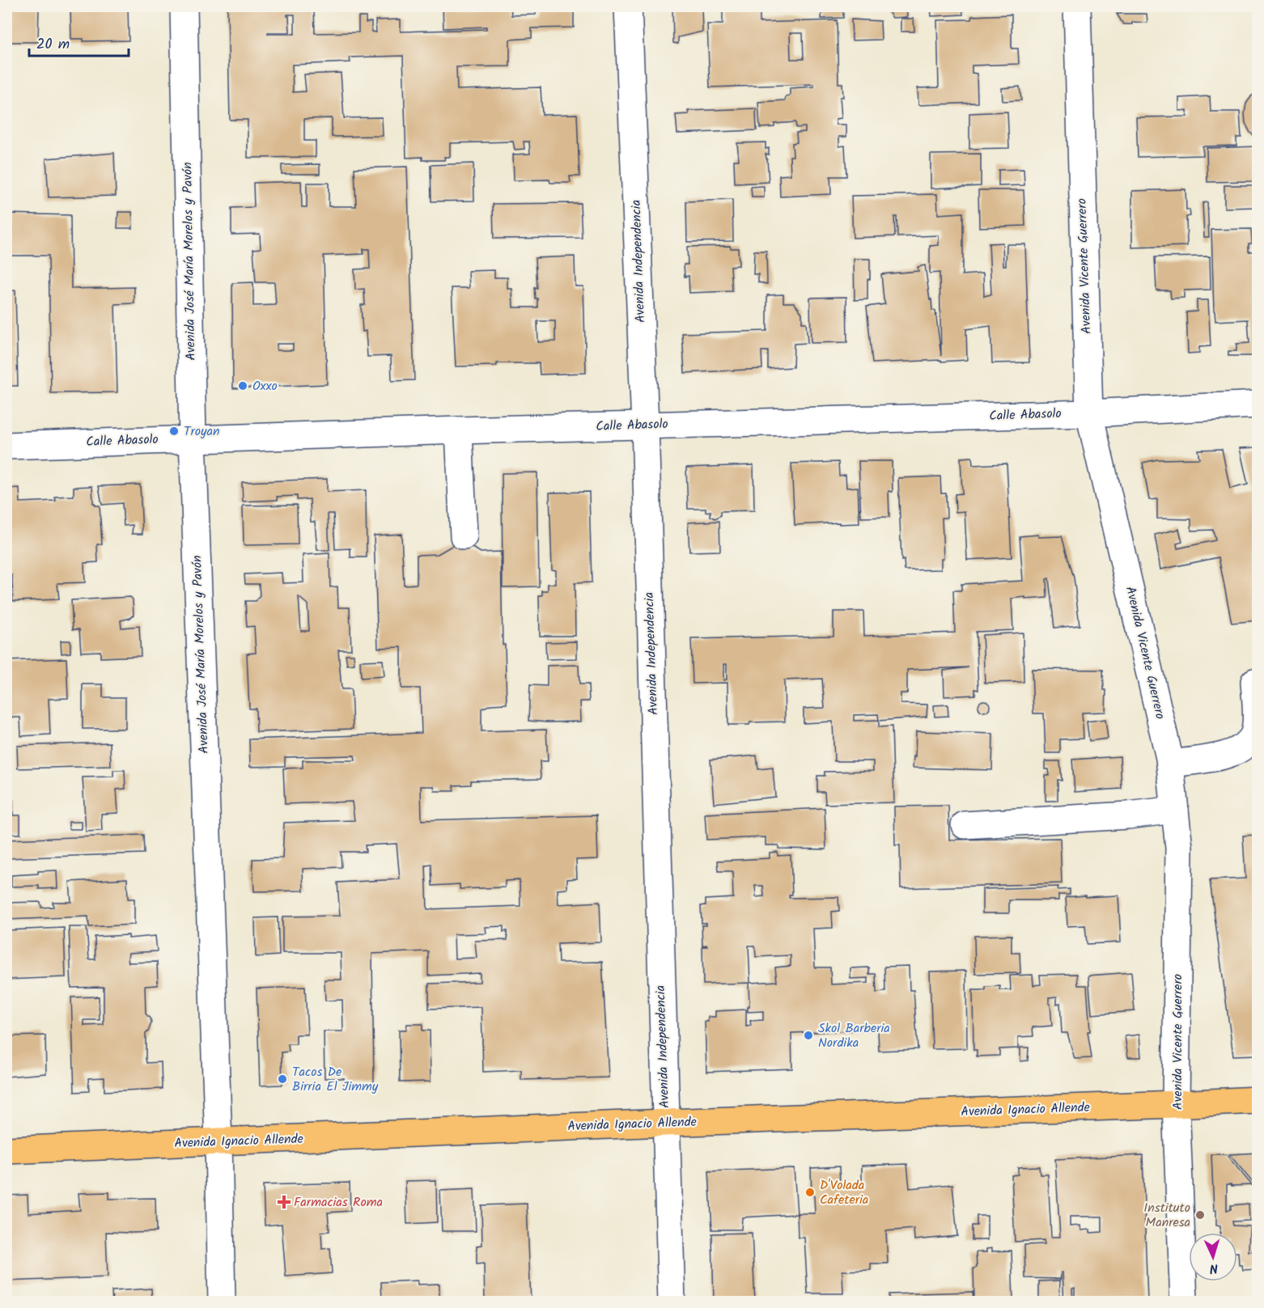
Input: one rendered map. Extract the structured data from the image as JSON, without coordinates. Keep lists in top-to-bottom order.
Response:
{
  "streets": {
    "main road": ["Avenida Ignacio Allende"],
    "street": [
      "Avenida José María Morelos y Pavón",
      "Avenida Independencia",
      "Avenida Vicente Guerrero",
      "Calle Abasolo"
    ]
  },
  "crossings": [
    ["Avenida José María Morelos y Pavón", "Calle Abasolo"],
    ["Avenida José María Morelos y Pavón", "Avenida Ignacio Allende"],
    ["Avenida Independencia", "Calle Abasolo"],
    ["Avenida Independencia", "Avenida Ignacio Allende"],
    ["Avenida Vicente Guerrero", "Calle Abasolo"],
    ["Avenida Vicente Guerrero", "Avenida Ignacio Allende"]
  ],
  "places": {
    "other": [
      "Oxxo",
      "Troyan",
      "Skol Barberia Nordika",
      "Tacos De Birria El Jimmy",
      "D'Volada Cafeteria",
      "Instituto Manresa"
    ],
    "health": ["Farmacias Roma"]
  },
  "scale_bar": "20 m",
  "north": "bottom"
}
